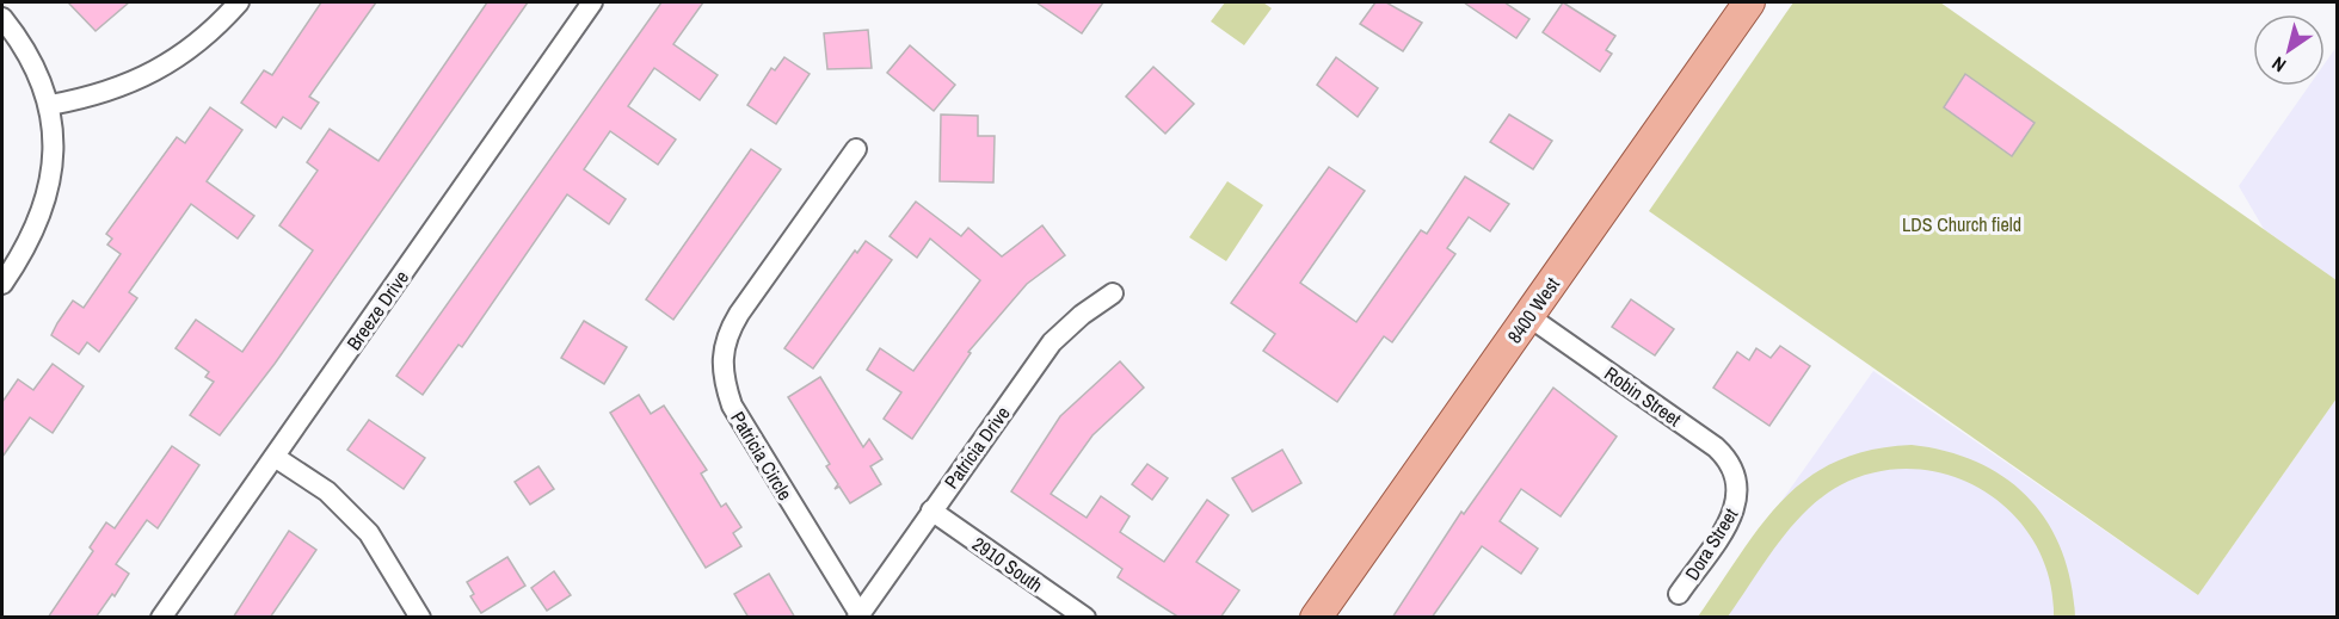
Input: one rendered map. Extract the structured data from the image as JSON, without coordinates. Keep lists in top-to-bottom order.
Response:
{
  "streets": {
    "main road": ["8400 West"],
    "street": [
      "Breeze Drive",
      "Robin Street",
      "Patricia Drive",
      "Patricia Circle",
      "Dora Street",
      "2910 South"
    ]
  },
  "crossings": [
    ["8400 West", "Robin Street"],
    ["Robin Street", "Dora Street"],
    ["Patricia Drive", "Patricia Circle"],
    ["Patricia Drive", "2910 South"]
  ],
  "parks": ["LDS Church field"],
  "north": "bottom left"
}
